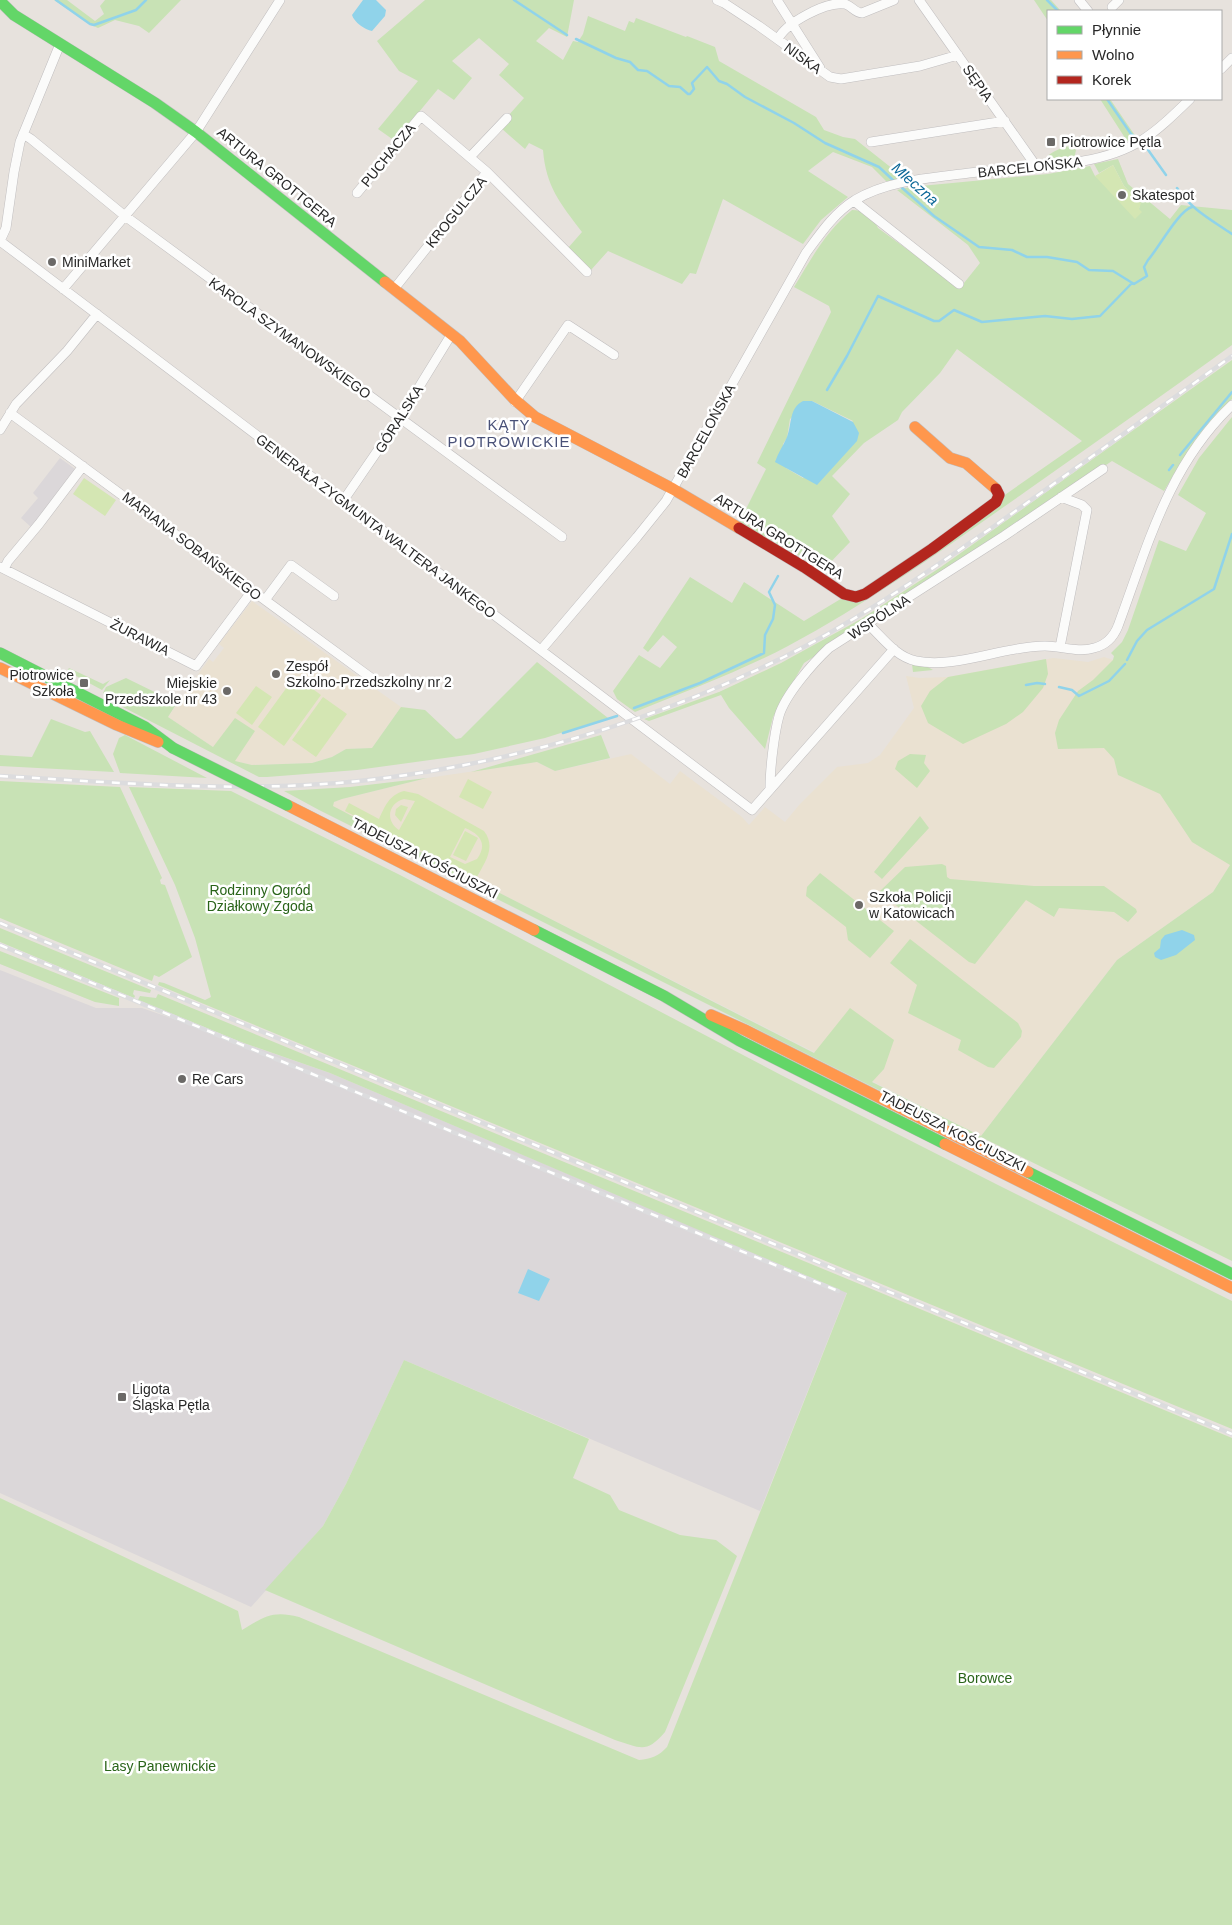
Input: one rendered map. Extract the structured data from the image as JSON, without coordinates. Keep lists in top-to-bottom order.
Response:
{
  "streets": {
    "main road": ["ARTURA GROTTGERA", "TADEUSZA KOŚCIUSZKI"],
    "street": [
      "NISKA",
      "SĘPIA",
      "PUCHACZA",
      "BARCELOŃSKA",
      "KROGULCZA",
      "KAROLA SZYMANOWSKIEGO",
      "GÓRALSKA",
      "GENERAŁA ZYGMUNTA WALTERA JANKEGO",
      "MARIANA SOBAŃSKIEGO",
      "WSPÓLNA",
      "ŻURAWIA"
    ]
  },
  "crossings": [
    ["NISKA", "SĘPIA"],
    ["SĘPIA", "BARCELOŃSKA"],
    ["PUCHACZA", "KROGULCZA"],
    ["BARCELOŃSKA", "ARTURA GROTTGERA"],
    ["BARCELOŃSKA", "GENERAŁA ZYGMUNTA WALTERA JANKEGO"],
    ["ARTURA GROTTGERA", "KROGULCZA"],
    ["ARTURA GROTTGERA", "GÓRALSKA"],
    ["KAROLA SZYMANOWSKIEGO", "GÓRALSKA"],
    ["GÓRALSKA", "GENERAŁA ZYGMUNTA WALTERA JANKEGO"],
    ["GENERAŁA ZYGMUNTA WALTERA JANKEGO", "WSPÓLNA"],
    ["MARIANA SOBAŃSKIEGO", "ŻURAWIA"]
  ],
  "districts": ["KĄTY PIOTROWICKIE"],
  "water": ["Mleczna"],
  "parks": ["Rodzinny Ogród Działkowy Zgoda", "Borowce", "Lasy Panewnickie"],
  "places": {
    "transit": ["Piotrowice Pętla", "Piotrowice Szkoła", "Ligota Śląska Pętla"],
    "other": [
      "Skatespot",
      "MiniMarket",
      "Zespół Szkolno-Przedszkolny nr 2",
      "Miejskie Przedszkole nr 43",
      "Szkoła Policji w Katowicach",
      "Re Cars"
    ]
  },
  "legend": ["Płynnie", "Wolno", "Korek"]
}
